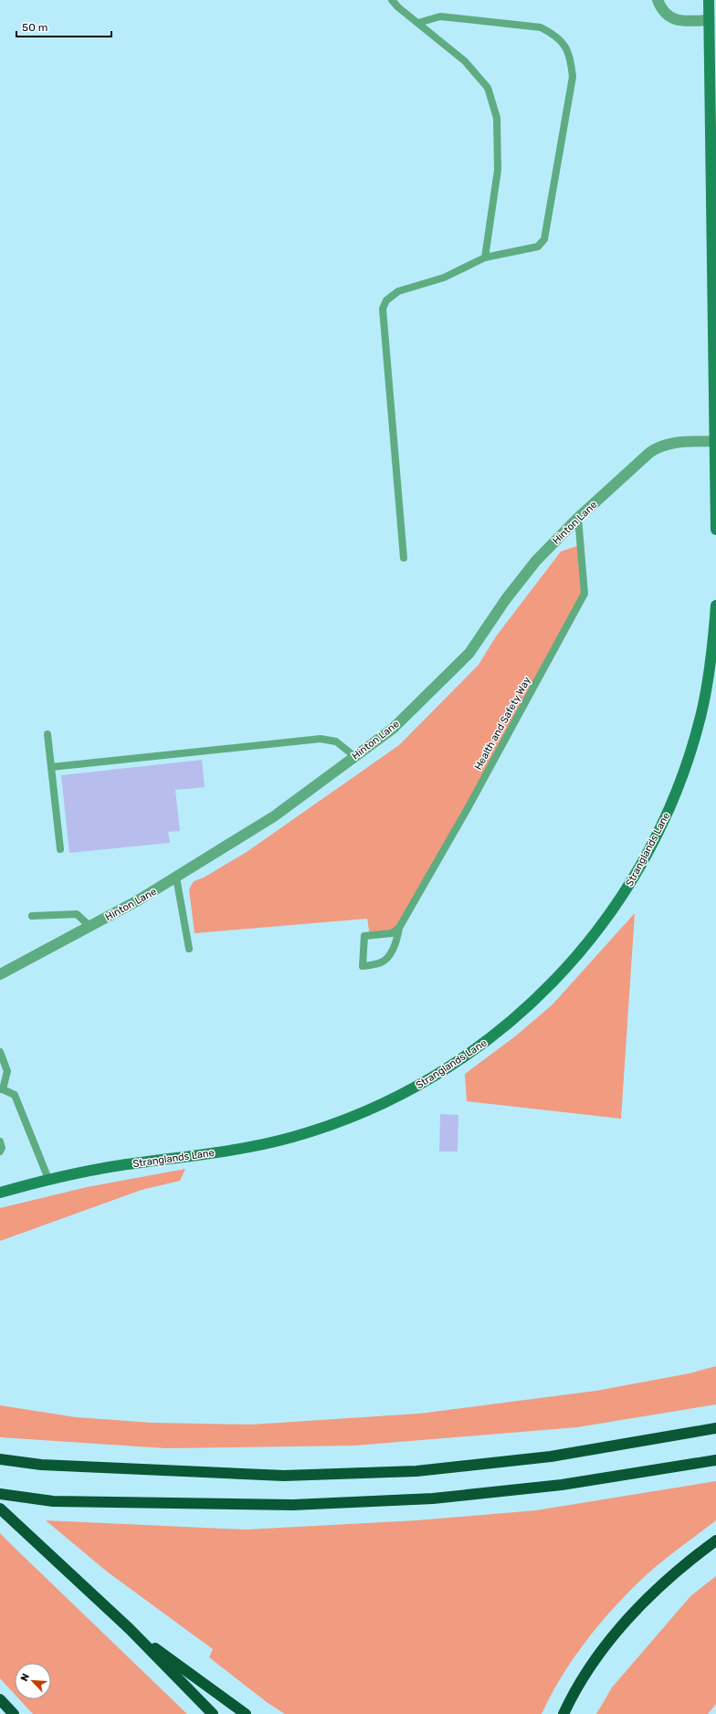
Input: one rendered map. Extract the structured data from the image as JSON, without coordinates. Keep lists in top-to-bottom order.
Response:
{
  "streets": {
    "main road": ["Stranglands Lane"],
    "street": ["Hinton Lane"],
    "lane": ["Health and Safety Way"]
  },
  "crossings": [
    ["Hinton Lane", "Health and Safety Way"]
  ],
  "scale_bar": "50 m",
  "north": "top left"
}
